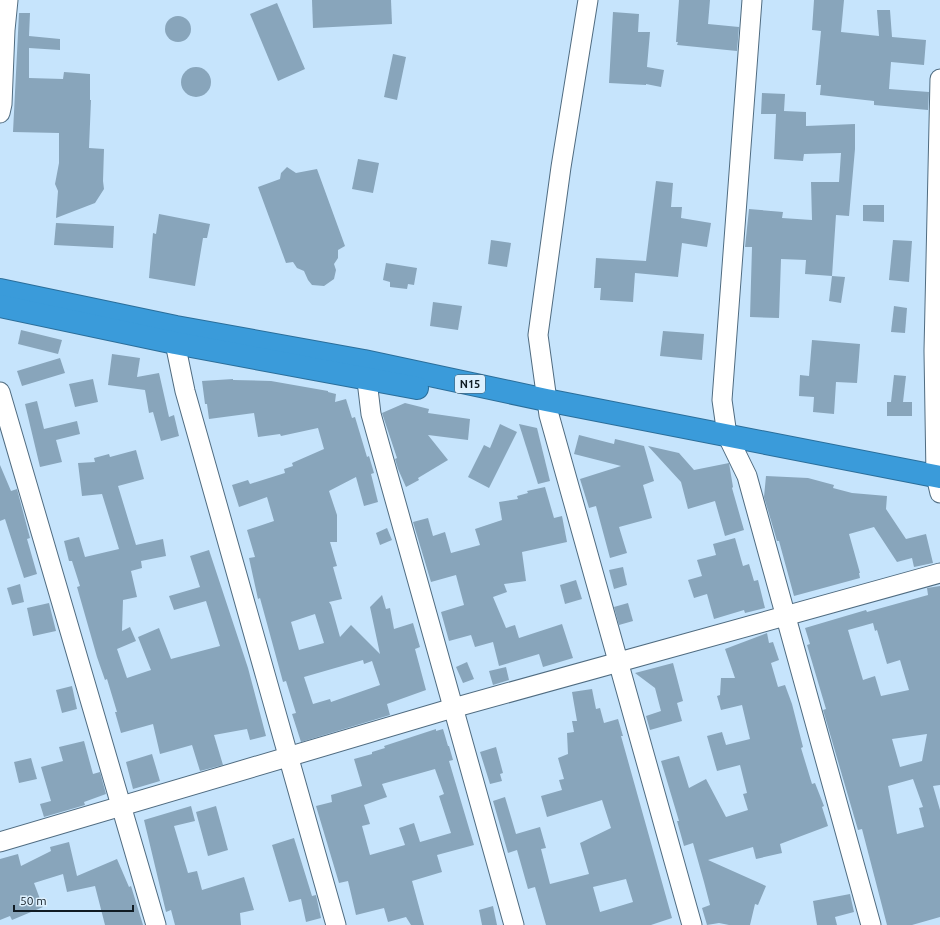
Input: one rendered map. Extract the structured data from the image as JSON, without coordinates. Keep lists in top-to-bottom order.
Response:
{
  "streets": {
    "highway": ["N15"]
  },
  "scale_bar": "50 m"
}
